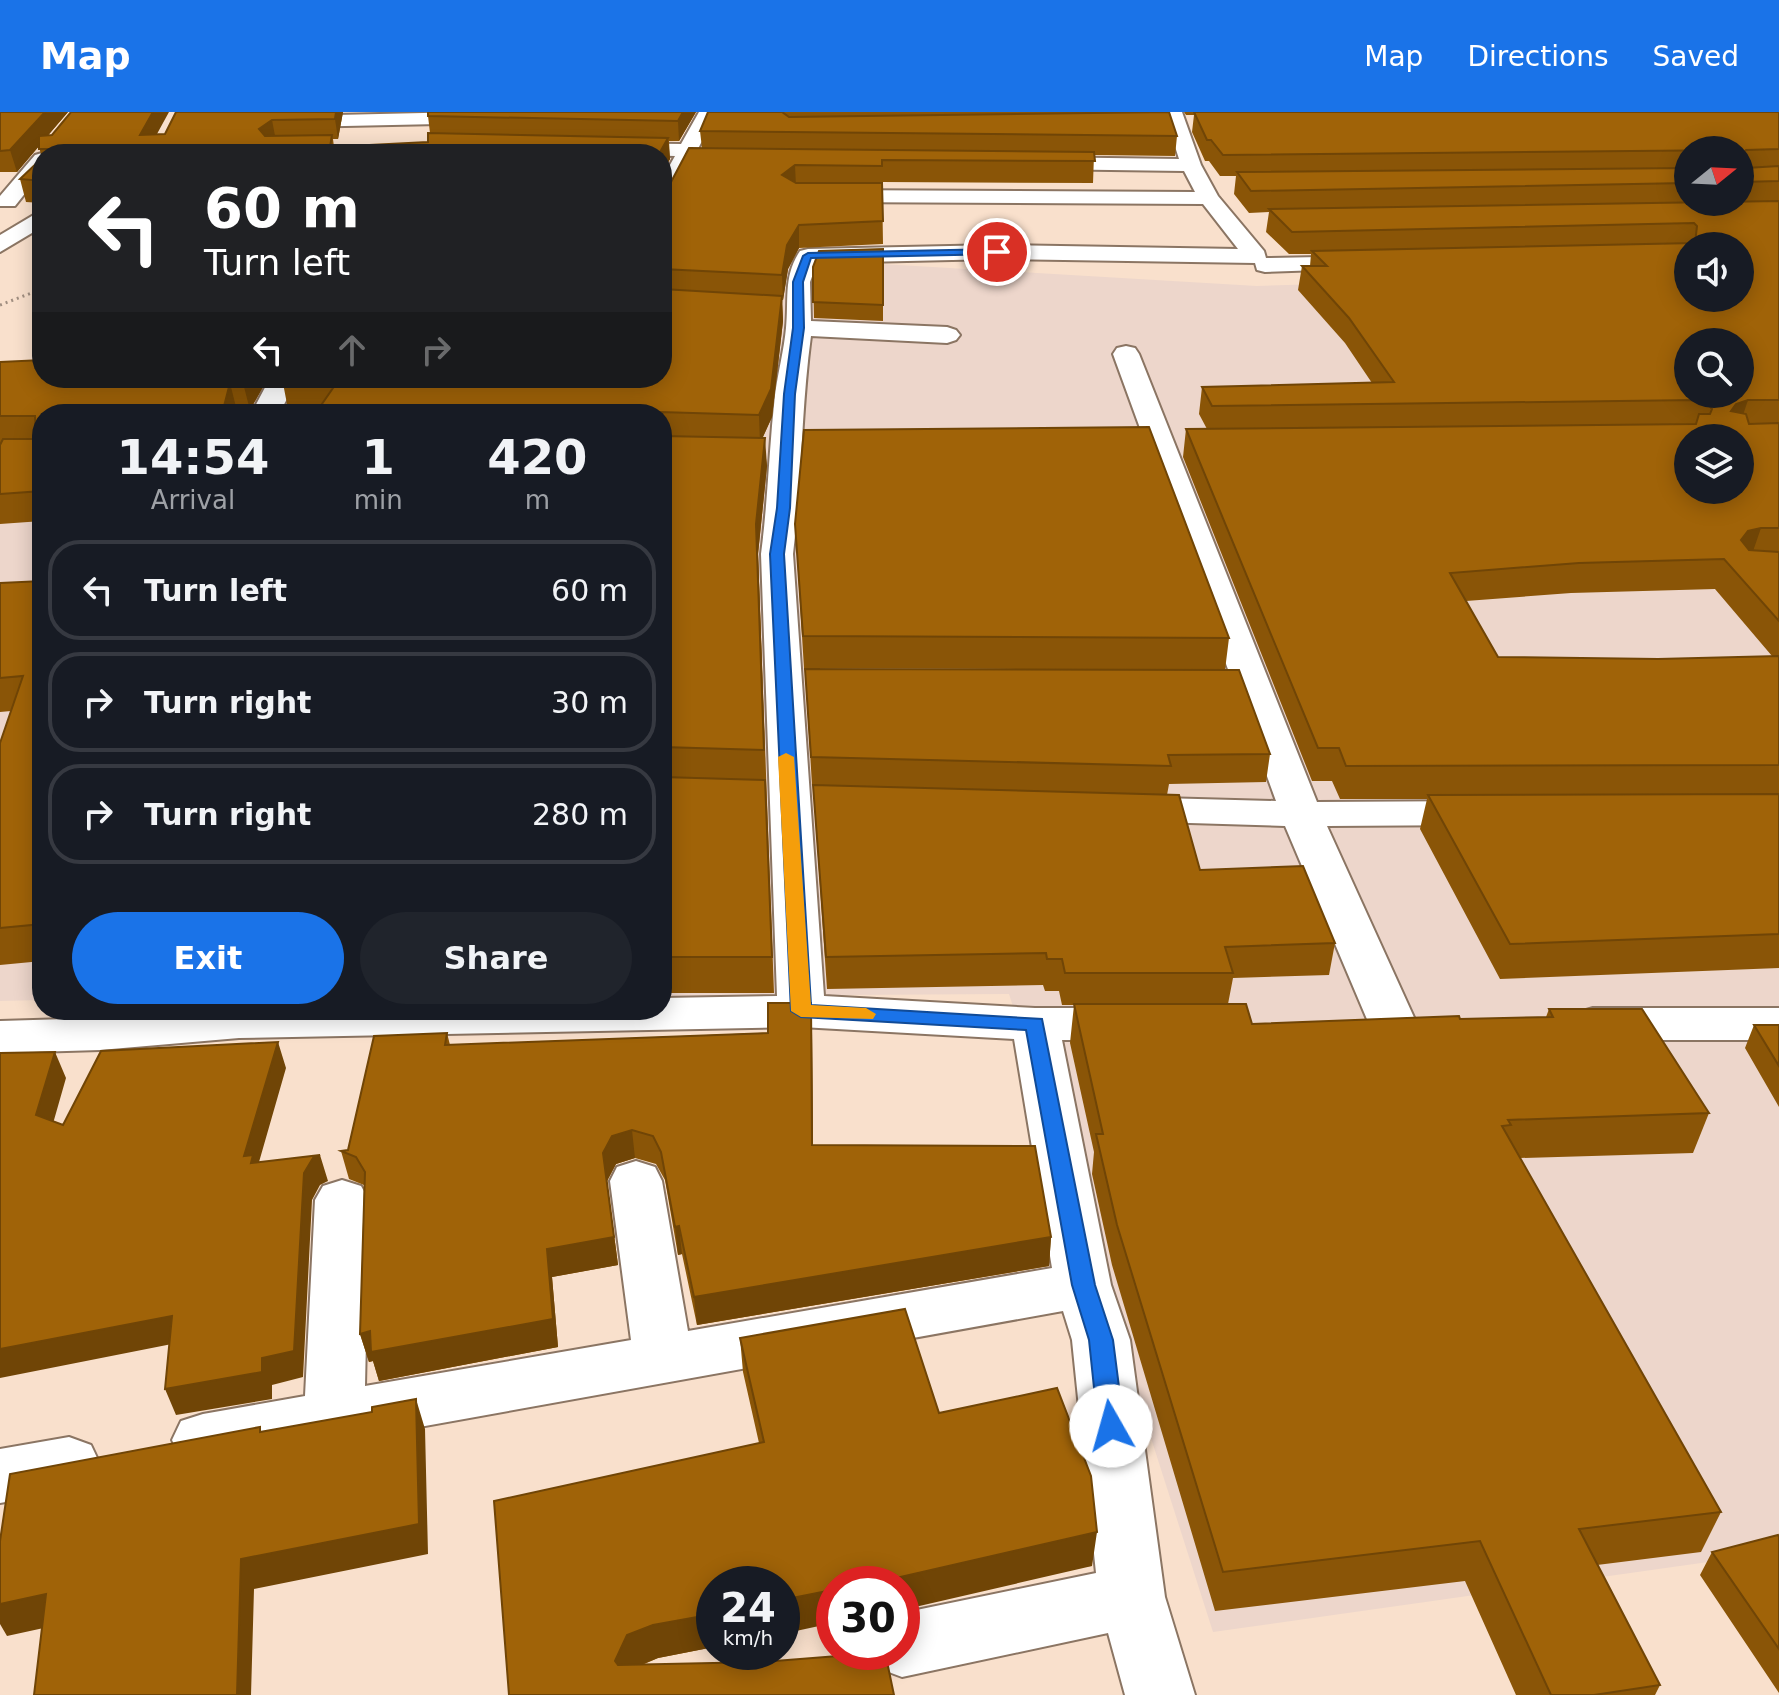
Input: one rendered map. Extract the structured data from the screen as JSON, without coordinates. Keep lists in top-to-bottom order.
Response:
{
  "north": "right",
  "page": {
    "header": "Map",
    "nav": ["Map", "Directions", "Saved"],
    "turn": ["60 m", "Turn left"],
    "eta": [
      "14:54",
      "Arrival",
      "1",
      "min",
      "420",
      "m"
    ],
    "list": [
      {
        "name": "Turn left",
        "value": "60 m"
      },
      {
        "name": "Turn right",
        "value": "30 m"
      },
      {
        "name": "Turn right",
        "value": "280 m"
      }
    ],
    "buttons": ["Exit", "Share"],
    "speed": "24 km/h",
    "limit": "30"
  }
}
